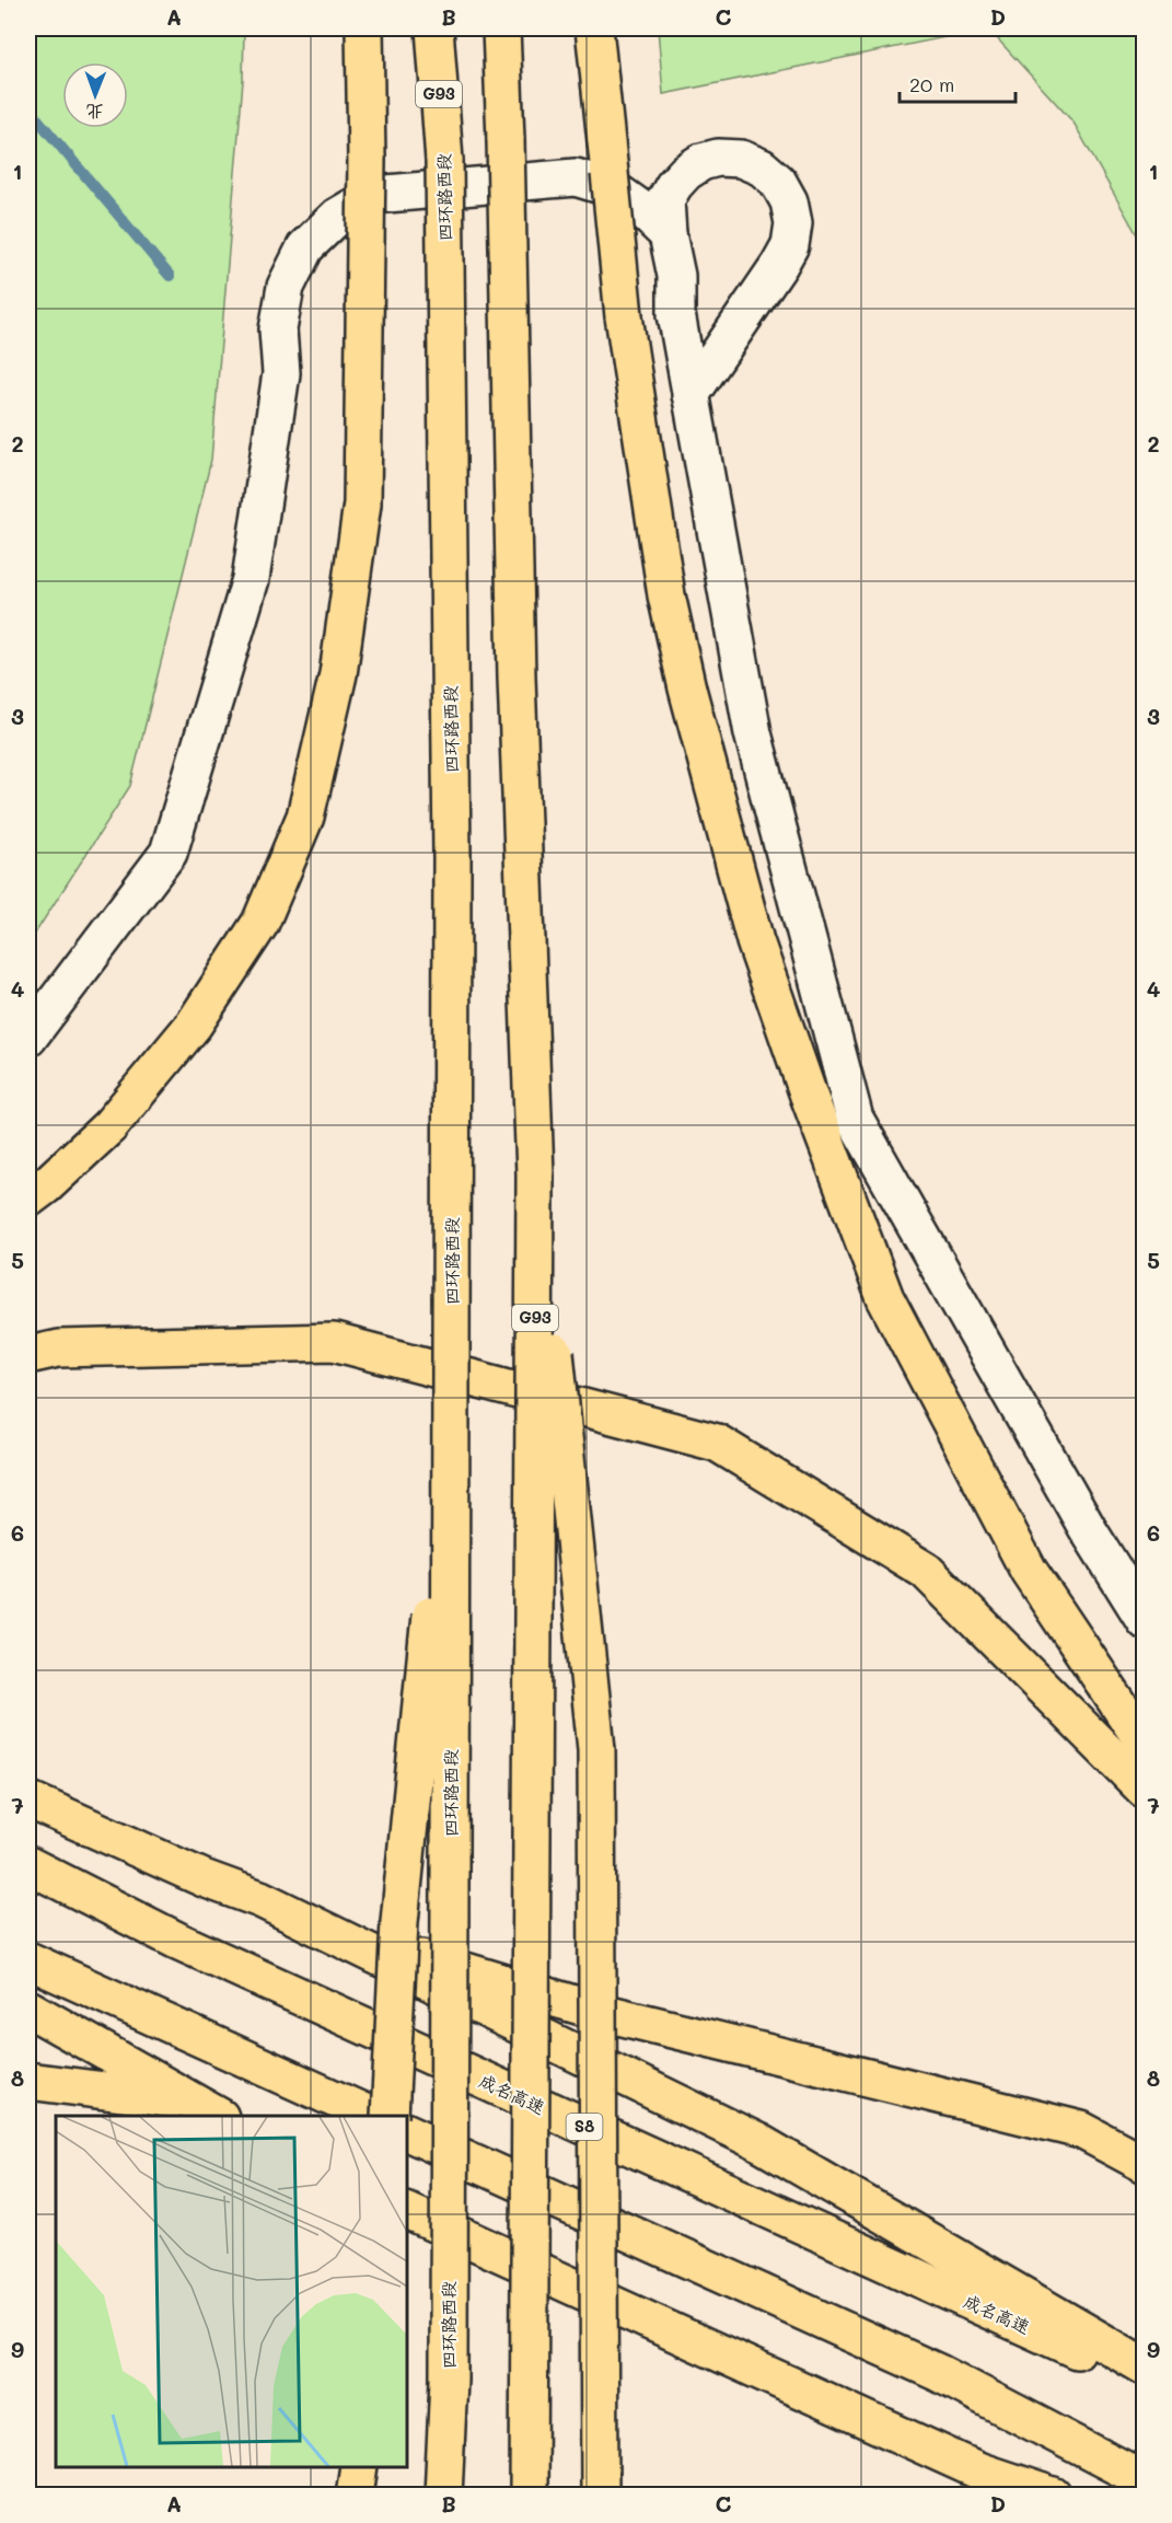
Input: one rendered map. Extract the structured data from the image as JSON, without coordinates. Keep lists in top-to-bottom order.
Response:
{
  "streets": {
    "highway": [
      "G93",
      "四环路西段",
      "成名高速",
      "S8"
    ]
  },
  "scale_bar": "20 m",
  "north": "bottom",
  "grid": {
    "columns": [
      "A",
      "B",
      "C",
      "D"
    ],
    "rows": [
      "1",
      "2",
      "3",
      "4",
      "5",
      "6",
      "7",
      "8",
      "9"
    ]
  }
}
